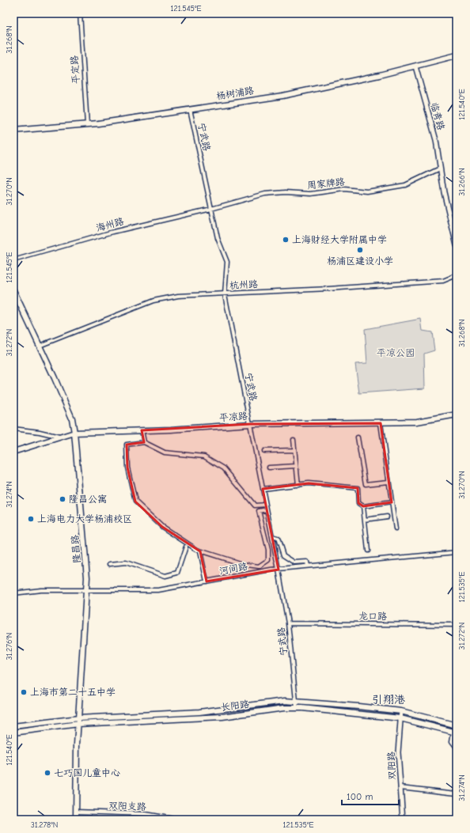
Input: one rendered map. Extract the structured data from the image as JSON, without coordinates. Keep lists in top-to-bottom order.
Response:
{
  "streets": {
    "main road": [
      "杨树浦路",
      "平凉路",
      "隆昌路",
      "长阳路"
    ],
    "street": [
      "平定路",
      "临青路",
      "宁武路",
      "周家牌路",
      "海州路",
      "杭州路",
      "河间路",
      "龙口路",
      "双阳路",
      "双阳支路"
    ]
  },
  "crossings": [
    ["平定路", "杨树浦路"],
    ["杨树浦路", "临青路"],
    ["杨树浦路", "宁武路"],
    ["临青路", "周家牌路"],
    ["宁武路", "周家牌路"],
    ["宁武路", "海州路"],
    ["宁武路", "杭州路"],
    ["宁武路", "平凉路"],
    ["宁武路", "河间路"],
    ["宁武路", "龙口路"],
    ["宁武路", "长阳路"],
    ["周家牌路", "海州路"],
    ["杭州路", "隆昌路"],
    ["平凉路", "隆昌路"],
    ["隆昌路", "河间路"],
    ["隆昌路", "长阳路"],
    ["隆昌路", "双阳支路"],
    ["长阳路", "双阳路"]
  ],
  "districts": ["引翔港"],
  "parks": ["平凉公园"],
  "places": [
    "上海财经大学附属中学",
    "杨浦区建设小学",
    "隆昌公寓",
    "上海电力大学杨浦校区",
    "上海市第二十五中学",
    "七巧国儿童中心"
  ],
  "scale_bar": "100 m",
  "coordinates": [
    "121.545°E",
    "31.268°N",
    "121.540°E",
    "31.266°N",
    "31.270°N",
    "31.272°N",
    "31.274°N",
    "121.535°E",
    "31.276°N",
    "31.278°N"
  ]
}
